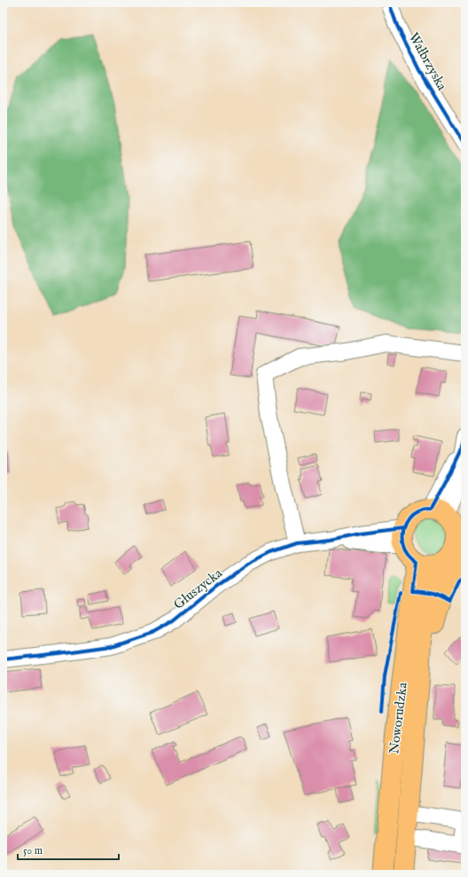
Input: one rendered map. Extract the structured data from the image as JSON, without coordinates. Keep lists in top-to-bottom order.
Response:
{
  "streets": {
    "main road": ["Noworudzka"],
    "street": ["Wałbrzyska", "Głuszycka"]
  },
  "crossings": [
    ["Głuszycka", "Noworudzka"]
  ],
  "scale_bar": "50 m"
}
